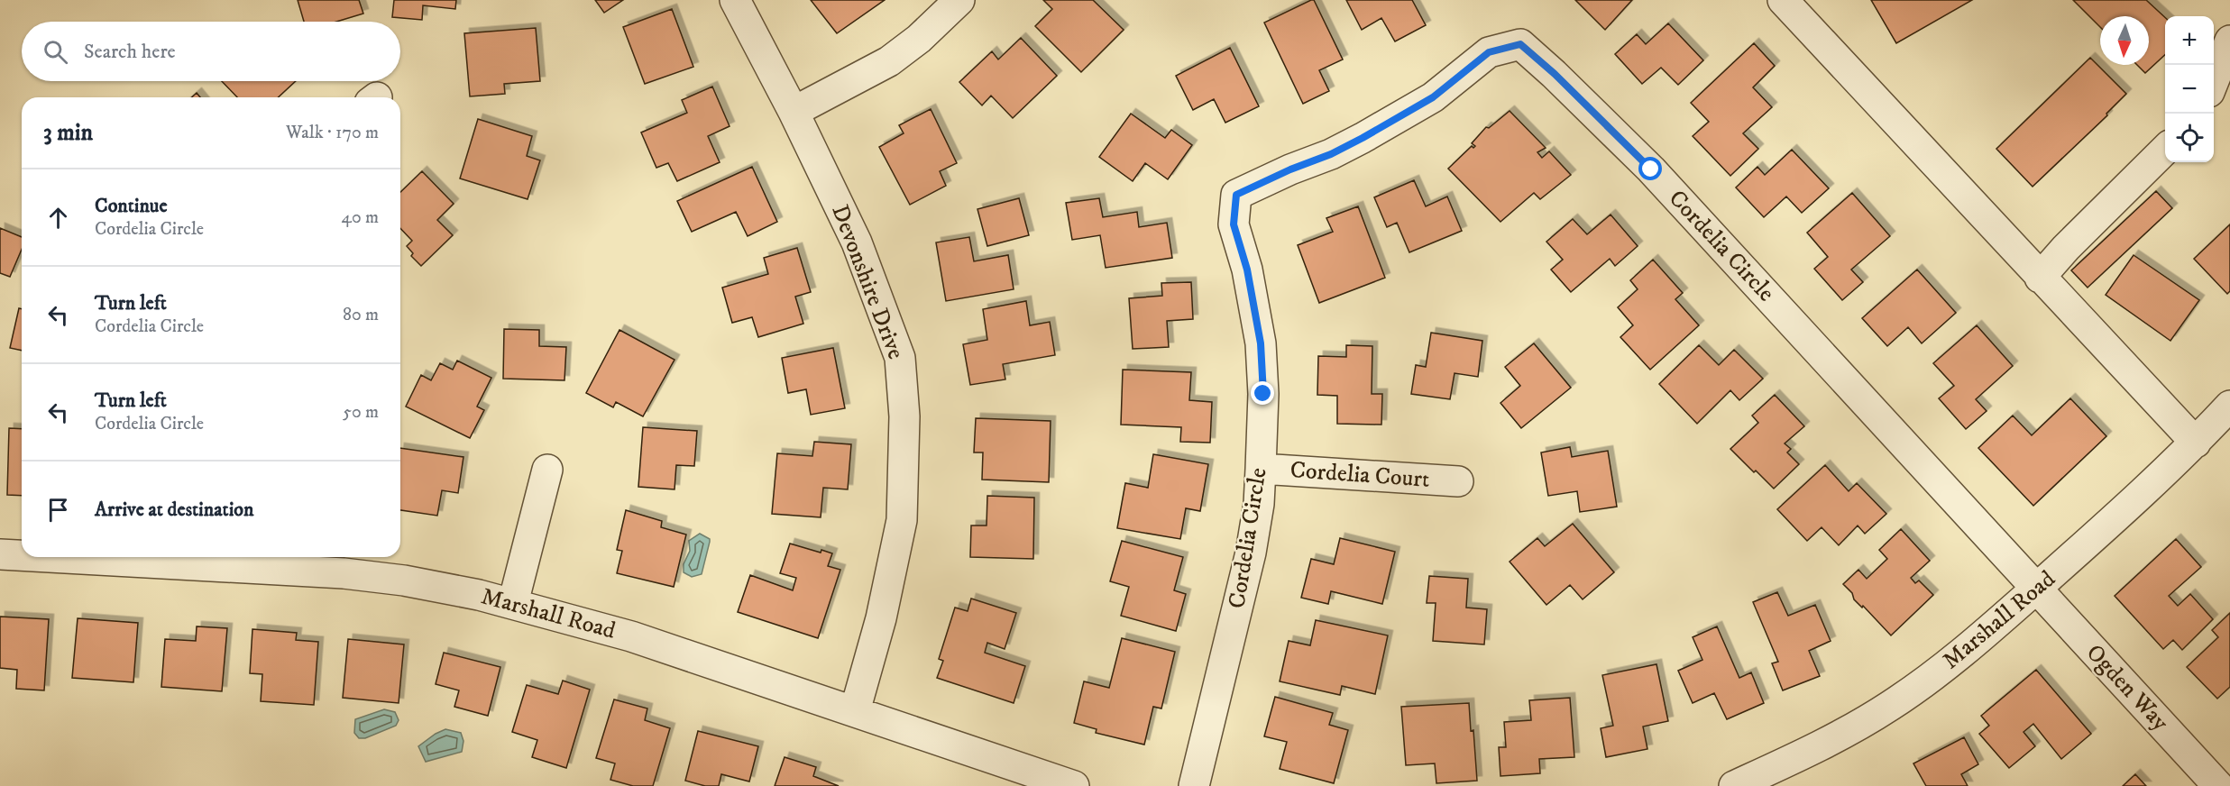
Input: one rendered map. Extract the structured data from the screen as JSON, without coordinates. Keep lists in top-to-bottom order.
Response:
{
  "streets": {
    "street": [
      "Cordelia Circle",
      "Devonshire Drive",
      "Cordelia Court",
      "Marshall Road",
      "Ogden Way"
    ]
  },
  "crossings": [
    ["Cordelia Circle", "Cordelia Court"],
    ["Cordelia Circle", "Marshall Road"],
    ["Cordelia Circle", "Ogden Way"],
    ["Devonshire Drive", "Marshall Road"],
    ["Marshall Road", "Ogden Way"]
  ],
  "north": "bottom",
  "page": {
    "map_buttons": ["+", "−"],
    "search": "Search here",
    "heading": ["3 min", "Walk · 170 m"],
    "list": [
      ["Continue", "Cordelia Circle", "40 m"],
      ["Turn left", "Cordelia Circle", "80 m"],
      ["Turn left", "Cordelia Circle", "50 m"],
      "Arrive at destination"
    ]
  }
}
